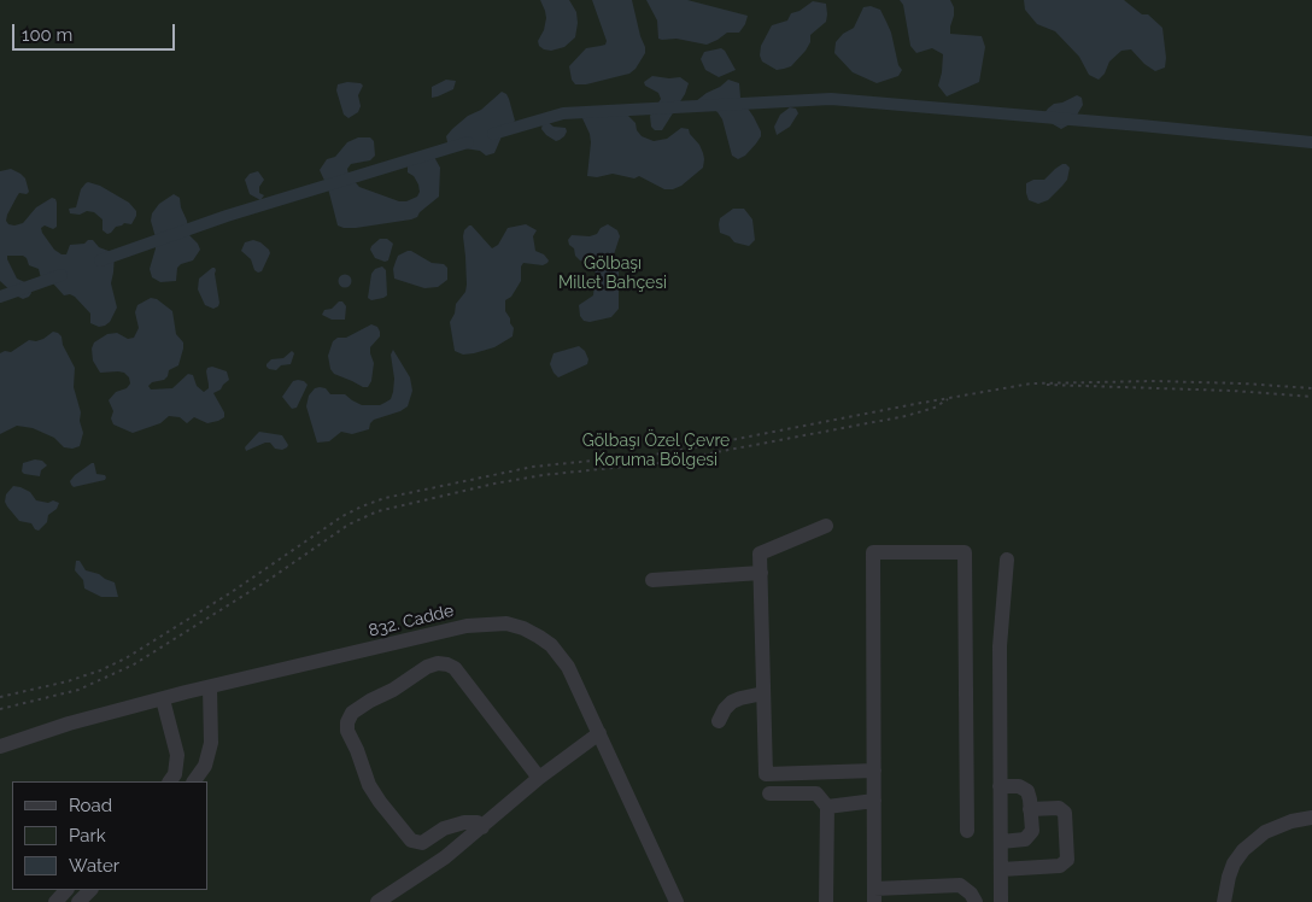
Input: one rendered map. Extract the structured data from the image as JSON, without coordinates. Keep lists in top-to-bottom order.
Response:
{
  "streets": {
    "street": ["832. Cadde"]
  },
  "parks": ["Gölbaşı Millet Bahçesi", "Gölbaşı Özel Çevre Koruma Bölgesi"],
  "legend": ["Road", "Park", "Water"],
  "scale_bar": "100 m"
}
